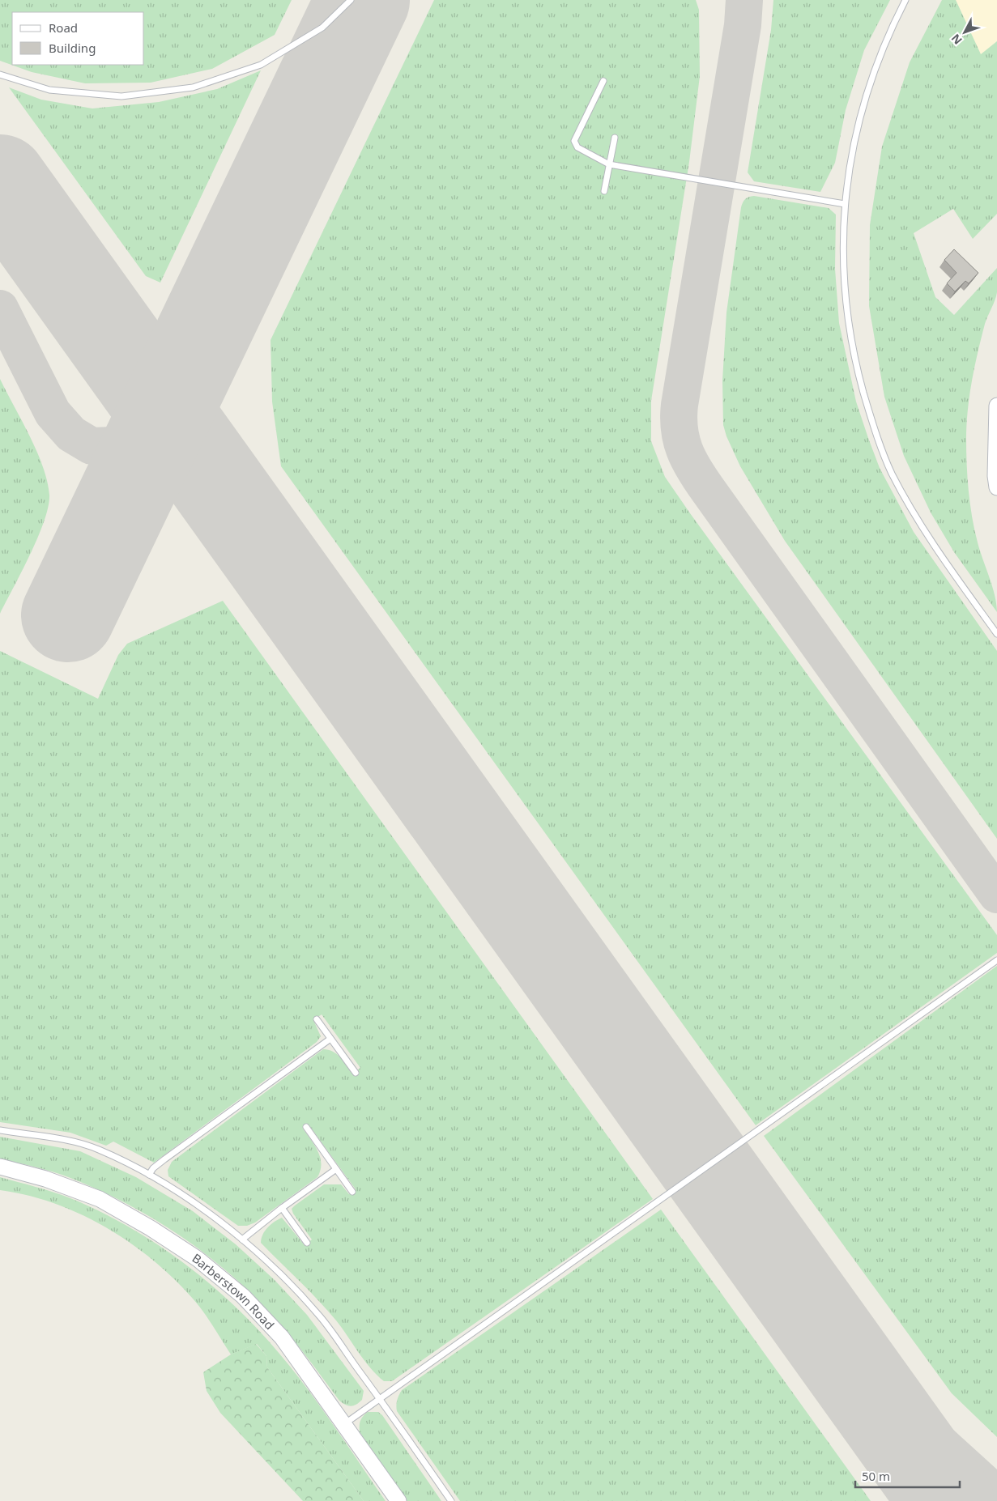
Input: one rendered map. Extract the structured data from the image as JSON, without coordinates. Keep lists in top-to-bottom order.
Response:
{
  "streets": {
    "main road": ["Barberstown Road"]
  },
  "legend": ["Road", "Building"],
  "scale_bar": "50 m",
  "north": "bottom left"
}
